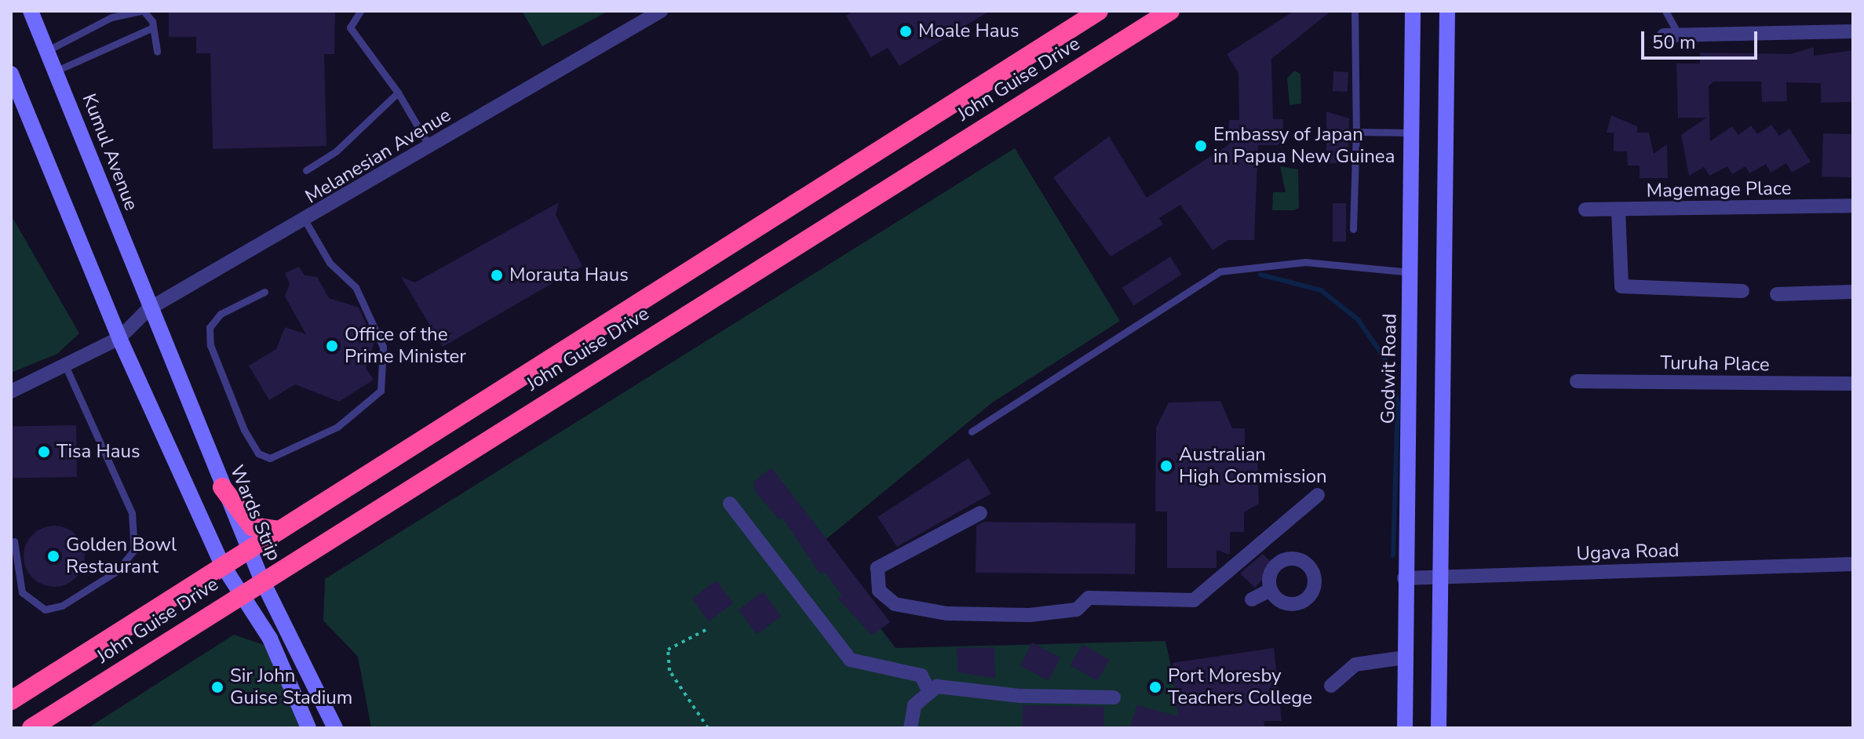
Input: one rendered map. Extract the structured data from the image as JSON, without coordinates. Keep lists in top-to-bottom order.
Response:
{
  "streets": {
    "highway": ["John Guise Drive"],
    "street": [
      "Kumul Avenue",
      "Melanesian Avenue",
      "Magemage Place",
      "Turuha Place",
      "Godwit Road",
      "Wards Strip",
      "Ugava Road"
    ]
  },
  "crossings": [
    ["John Guise Drive", "Wards Strip"],
    ["Kumul Avenue", "Melanesian Avenue"],
    ["Kumul Avenue", "Wards Strip"],
    ["Melanesian Avenue", "Wards Strip"],
    ["Godwit Road", "Ugava Road"]
  ],
  "places": [
    "Moale Haus",
    "Embassy of Japan in Papua New Guinea",
    "Morauta Haus",
    "Office of the Prime Minister",
    "Tisa Haus",
    "Australian High Commission",
    "Golden Bowl Restaurant",
    "Sir John Guise Stadium",
    "Port Moresby Teachers College"
  ],
  "scale_bar": "50 m"
}
